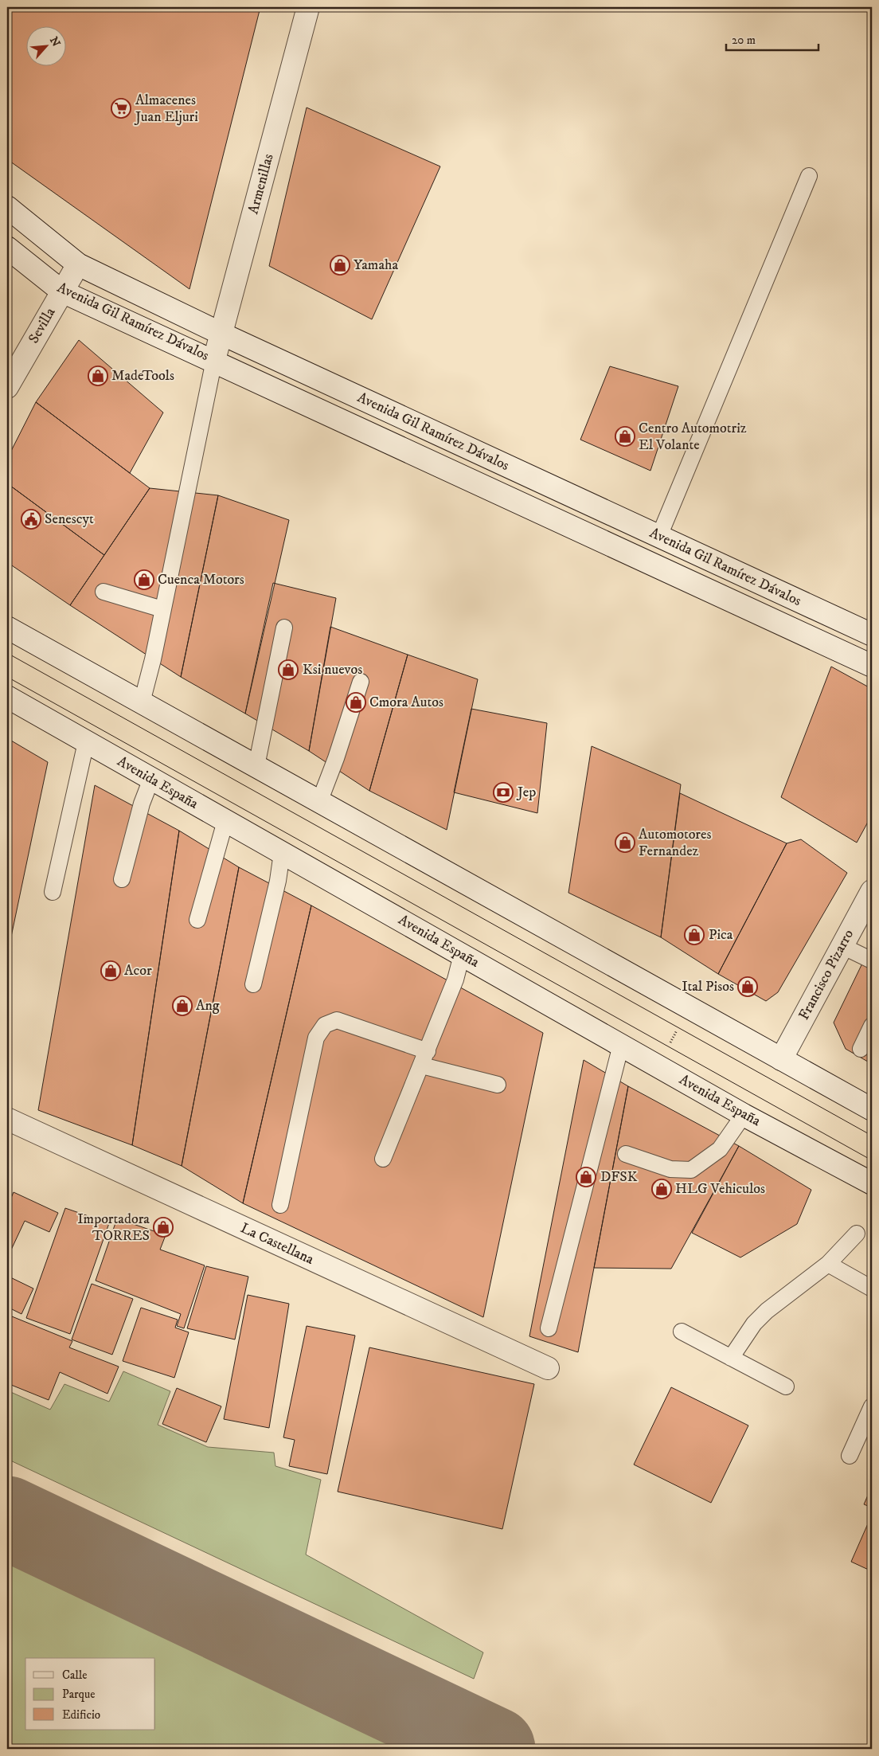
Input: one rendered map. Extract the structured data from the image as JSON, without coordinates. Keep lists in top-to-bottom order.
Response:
{
  "streets": {
    "main road": [
      "Armenillas",
      "Avenida Gil Ramírez Dávalos",
      "Sevilla",
      "Avenida España",
      "Francisco Pizarro",
      "La Castellana"
    ]
  },
  "crossings": [
    ["Armenillas", "Avenida Gil Ramírez Dávalos"],
    ["Avenida Gil Ramírez Dávalos", "Sevilla"]
  ],
  "places": {
    "supermarket": ["Almacenes Juan Eljuri"],
    "shop": [
      "Yamaha",
      "MadeTools",
      "Centro Automotriz El Volante",
      "Cuenca Motors",
      "Ksi nuevos",
      "Cmora Autos",
      "Automotores Fernandez",
      "Pica",
      "Acor",
      "Ital Pisos",
      "Ang",
      "DFSK",
      "HLG Vehiculos",
      "Importadora TORRES"
    ],
    "public building": ["Senescyt"],
    "bank": ["Jep"]
  },
  "legend": ["Calle", "Parque", "Edificio"],
  "scale_bar": "20 m",
  "north": "top right"
}
